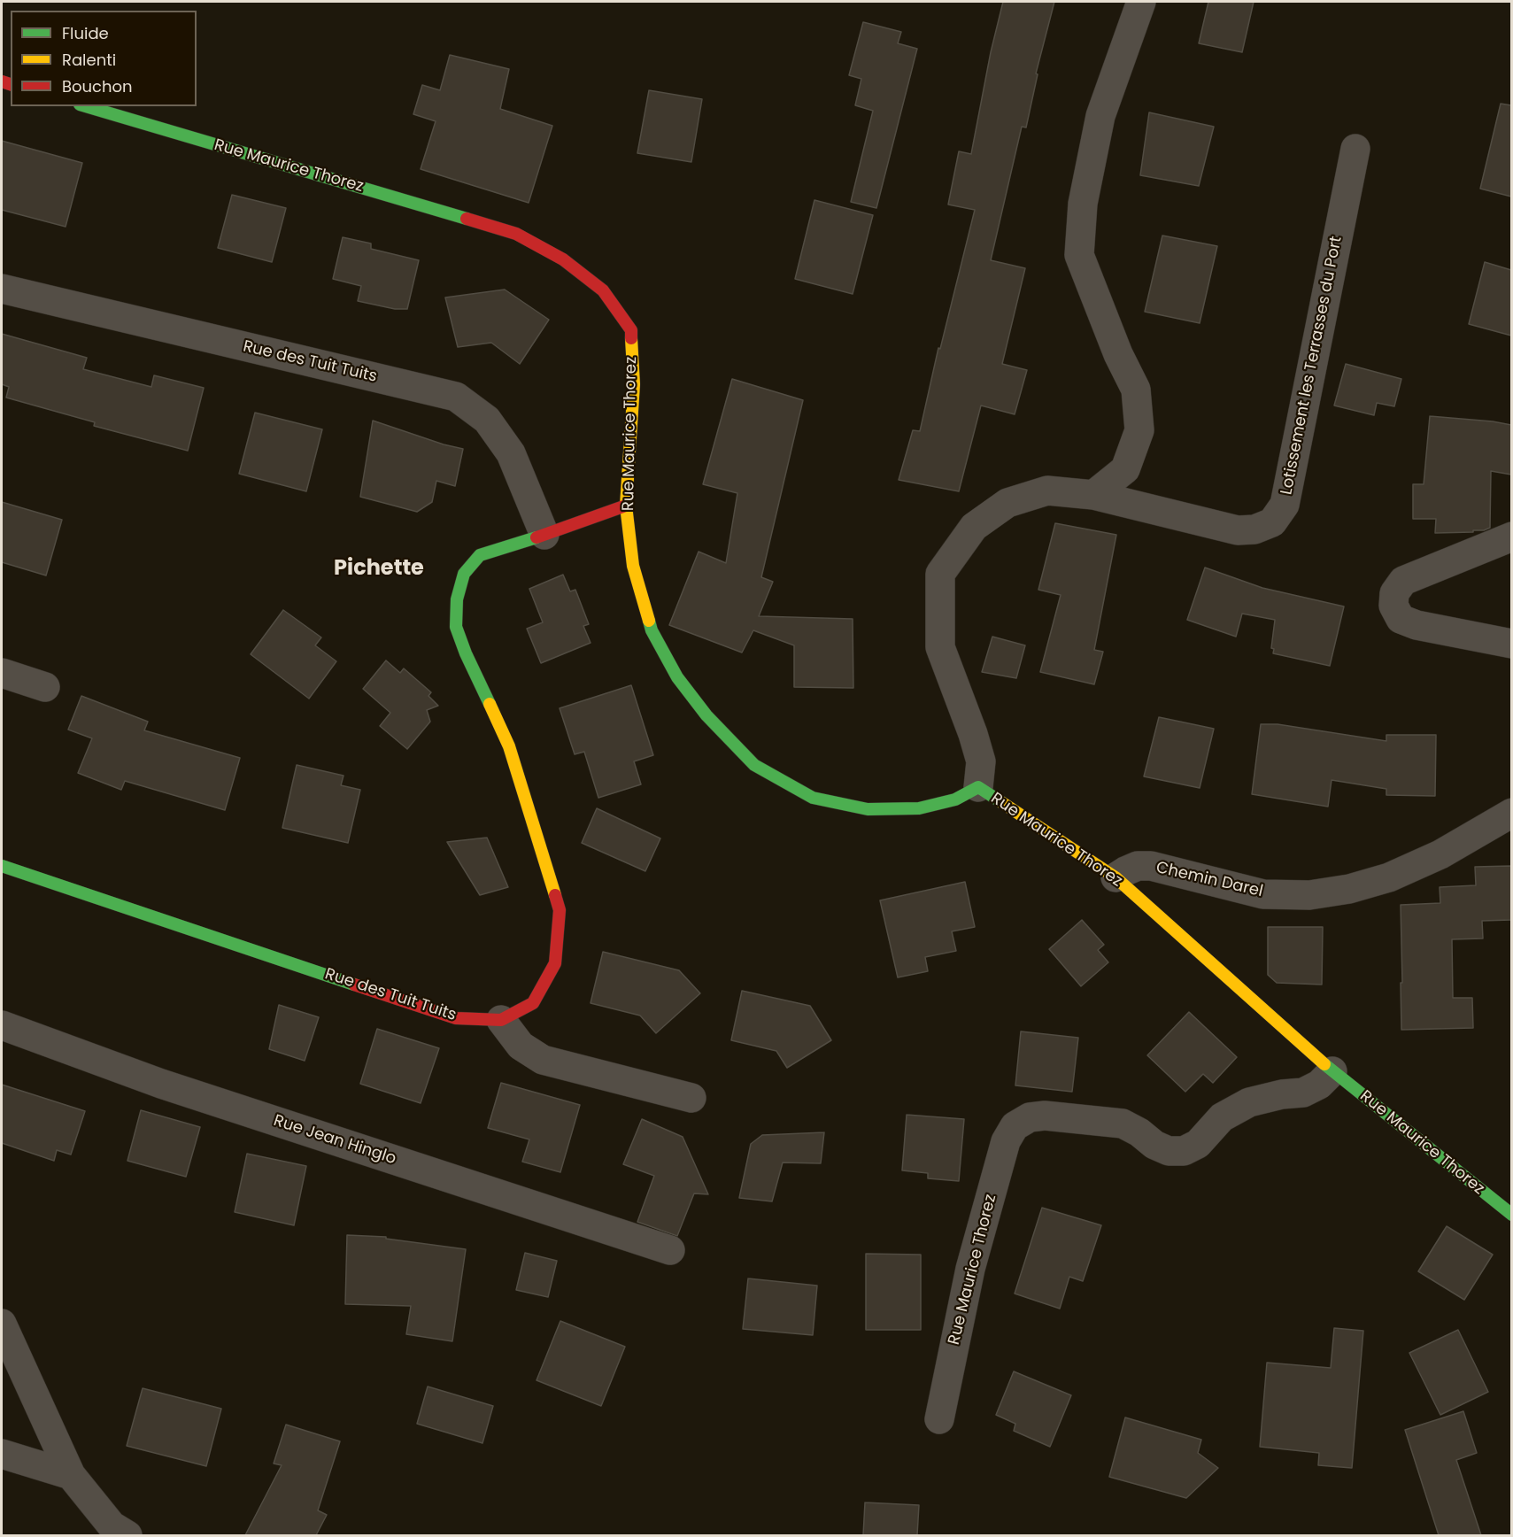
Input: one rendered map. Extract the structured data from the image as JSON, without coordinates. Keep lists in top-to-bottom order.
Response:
{
  "streets": {
    "street": [
      "Rue Maurice Thorez",
      "Rue des Tuit Tuits",
      "Lotissement les Terrasses du Port",
      "Chemin Darel",
      "Rue Jean Hinglo"
    ]
  },
  "crossings": [
    ["Rue Maurice Thorez", "Lotissement les Terrasses du Port"],
    ["Rue Maurice Thorez", "Chemin Darel"]
  ],
  "districts": ["Pichette"],
  "legend": ["Fluide", "Ralenti", "Bouchon"]
}
